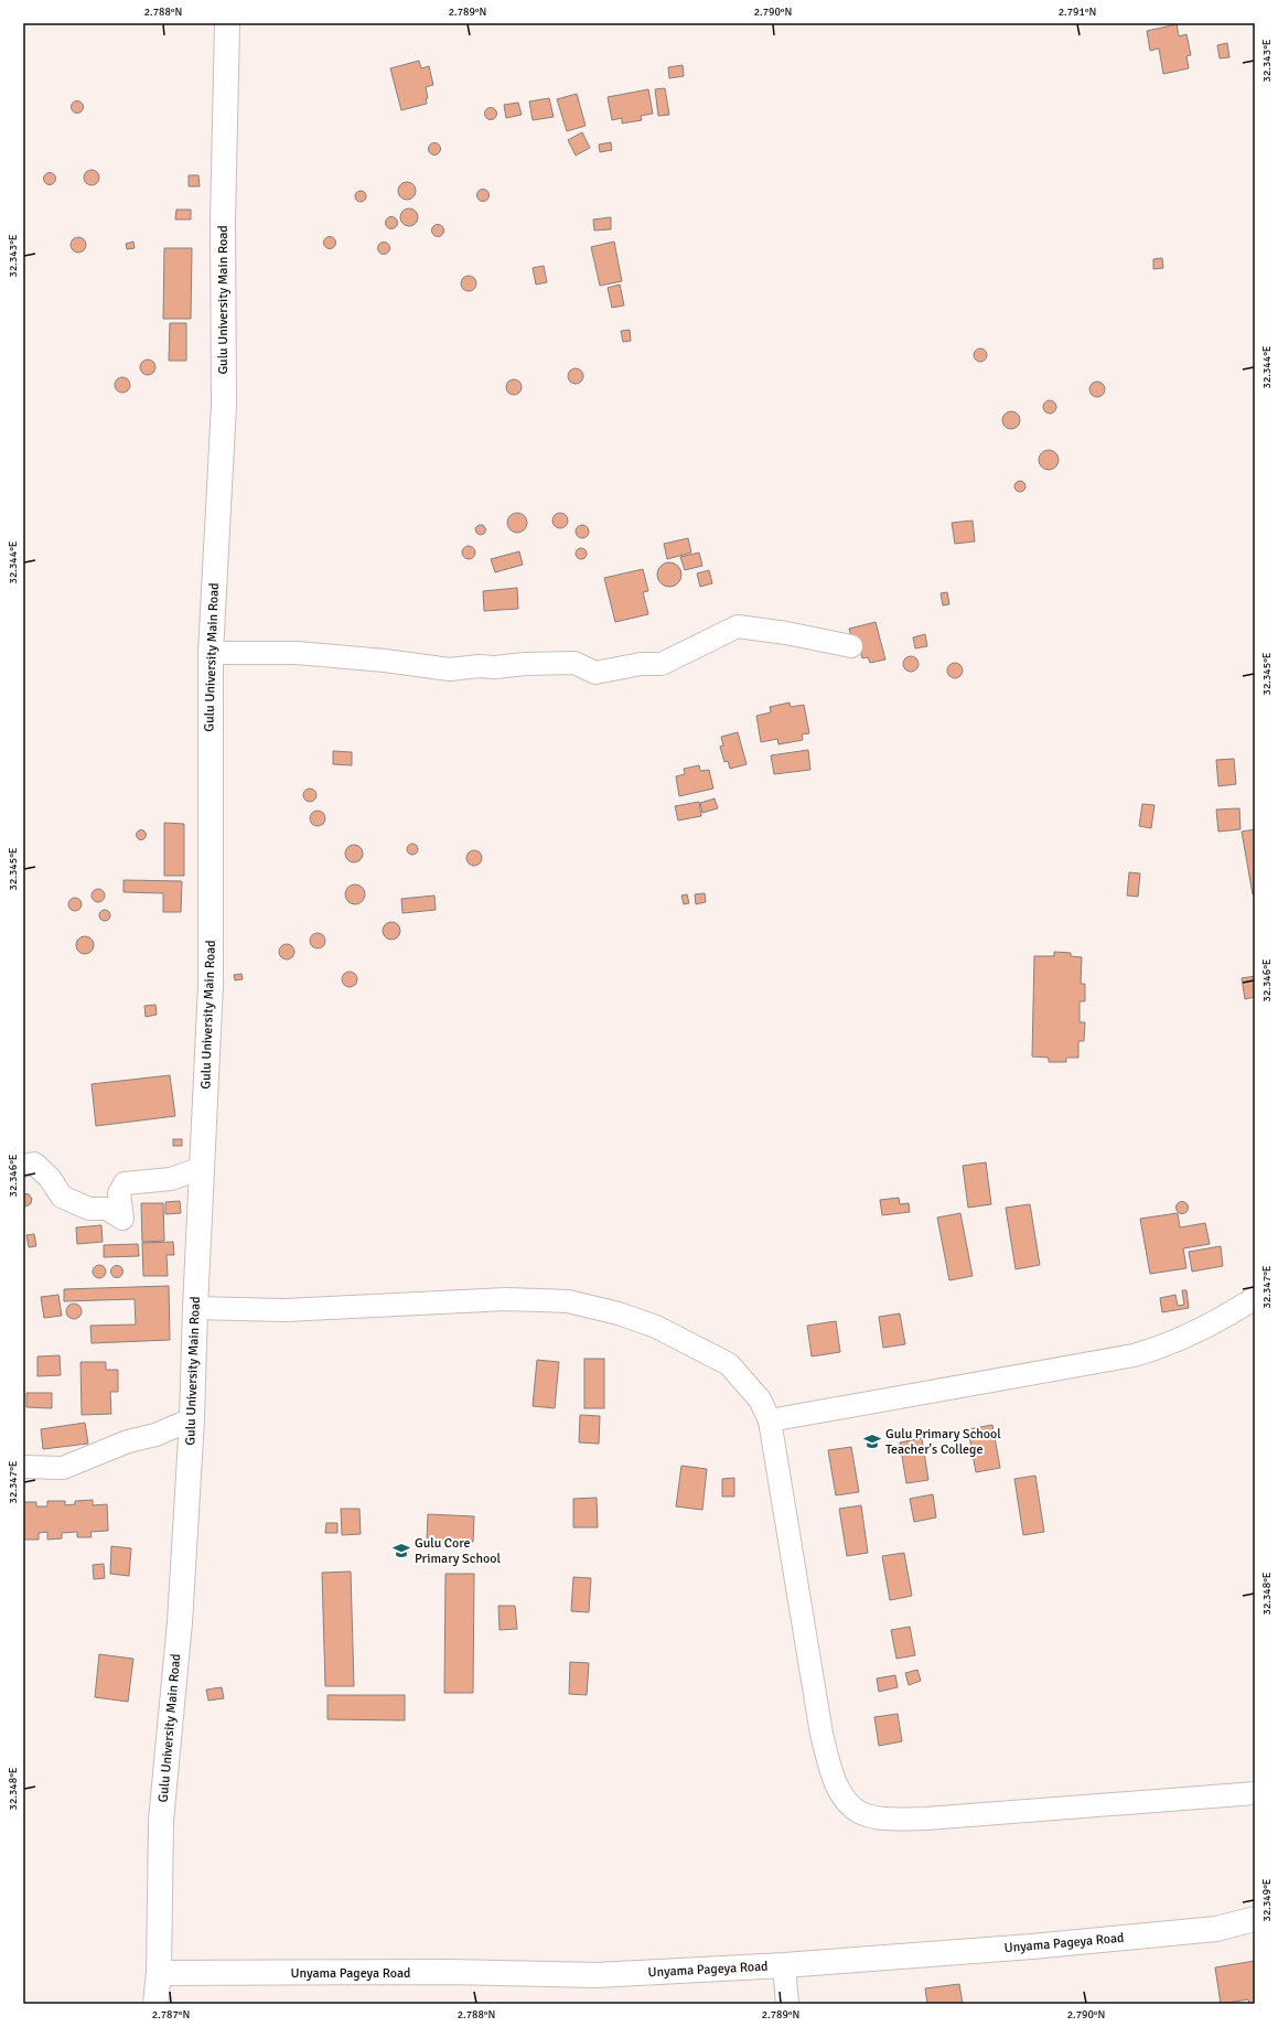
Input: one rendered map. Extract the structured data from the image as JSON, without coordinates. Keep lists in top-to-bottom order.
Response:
{
  "streets": {
    "street": ["Gulu University Main Road", "Unyama Pageya Road"]
  },
  "crossings": [
    ["Gulu University Main Road", "Unyama Pageya Road"]
  ],
  "places": {
    "school or university": ["Gulu Primary School Teacher's College", "Gulu Core Primary School"]
  },
  "coordinates": [
    "2.788°N",
    "2.789°N",
    "2.790°N",
    "2.791°N",
    "32.343°E",
    "32.344°E",
    "32.345°E",
    "32.346°E",
    "32.347°E",
    "32.348°E",
    "32.349°E",
    "2.787°N"
  ]
}
